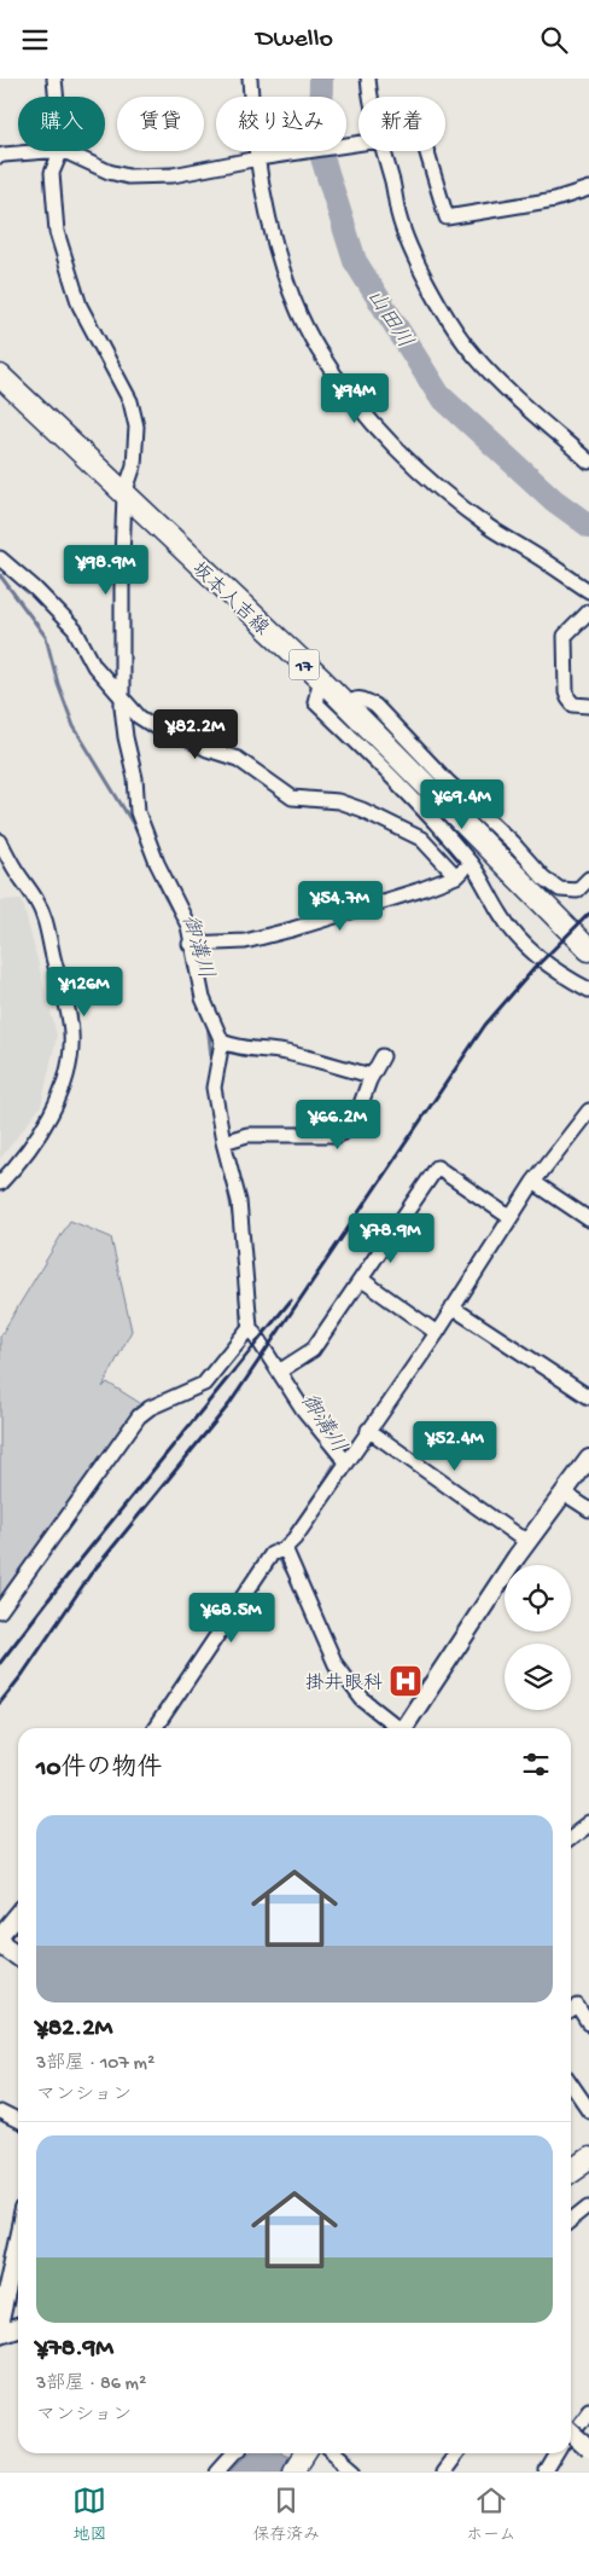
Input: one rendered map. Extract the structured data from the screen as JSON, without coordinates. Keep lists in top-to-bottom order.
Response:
{
  "streets": {
    "main road": ["坂本人吉線", "17"]
  },
  "water": ["山田川", "御溝川"],
  "places": {
    "hospital": ["掛井眼科"]
  },
  "page": {
    "header": "Dwello",
    "chip": [
      "購入",
      "賃貸",
      "絞り込み",
      "新着"
    ],
    "price": [
      "¥94M",
      "¥98.9M",
      "¥82.2M",
      "¥69.4M",
      "¥54.7M",
      "¥126M",
      "¥66.2M",
      "¥78.9M",
      "¥52.4M",
      "¥68.5M"
    ],
    "heading": "10件の物件",
    "list": [
      {
        "name": "¥82.2M",
        "note": "3部屋 · 107 m² · マンション"
      },
      {
        "name": "¥78.9M",
        "note": "3部屋 · 86 m² · マンション"
      }
    ],
    "tabs": ["地図", "保存済み", "ホーム"]
  }
}
